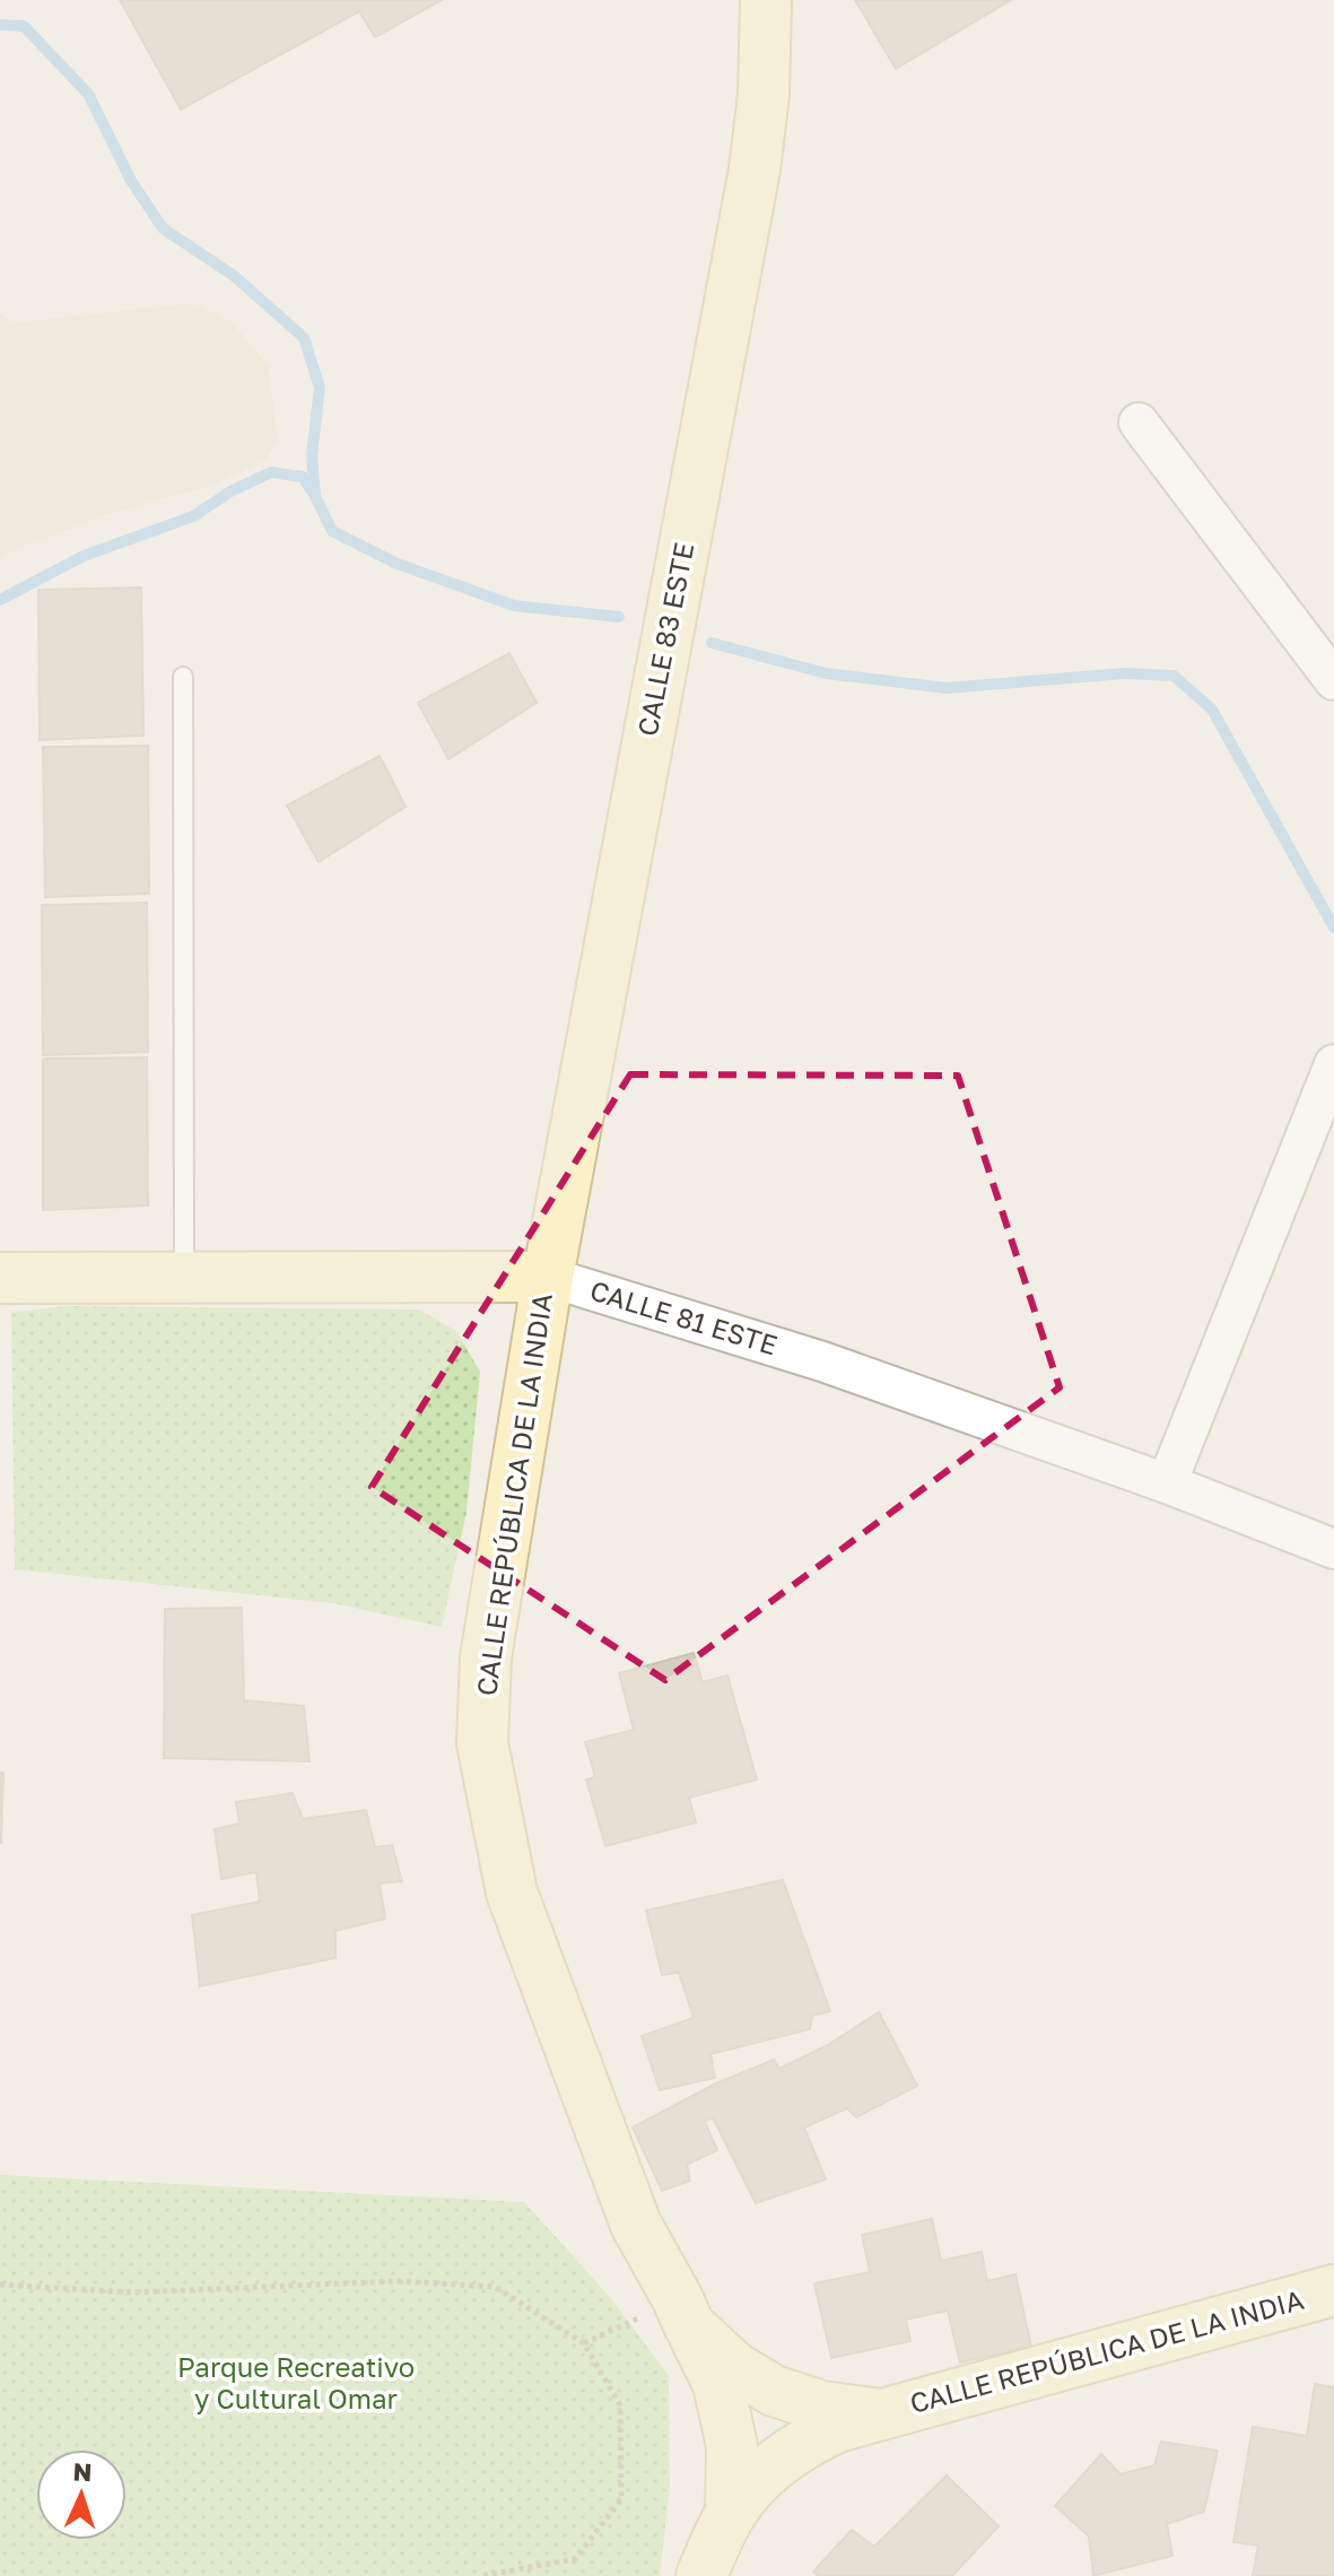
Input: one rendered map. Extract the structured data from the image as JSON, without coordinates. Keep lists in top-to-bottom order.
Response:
{
  "streets": {
    "street": ["CALLE 83 ESTE", "CALLE 81 ESTE", "CALLE REPÚBLICA DE LA INDIA"]
  },
  "crossings": [
    ["CALLE 83 ESTE", "CALLE 81 ESTE"],
    ["CALLE 83 ESTE", "CALLE REPÚBLICA DE LA INDIA"],
    ["CALLE 81 ESTE", "CALLE REPÚBLICA DE LA INDIA"]
  ],
  "parks": ["Parque Recreativo y Cultural Omar"],
  "north": "top"
}
